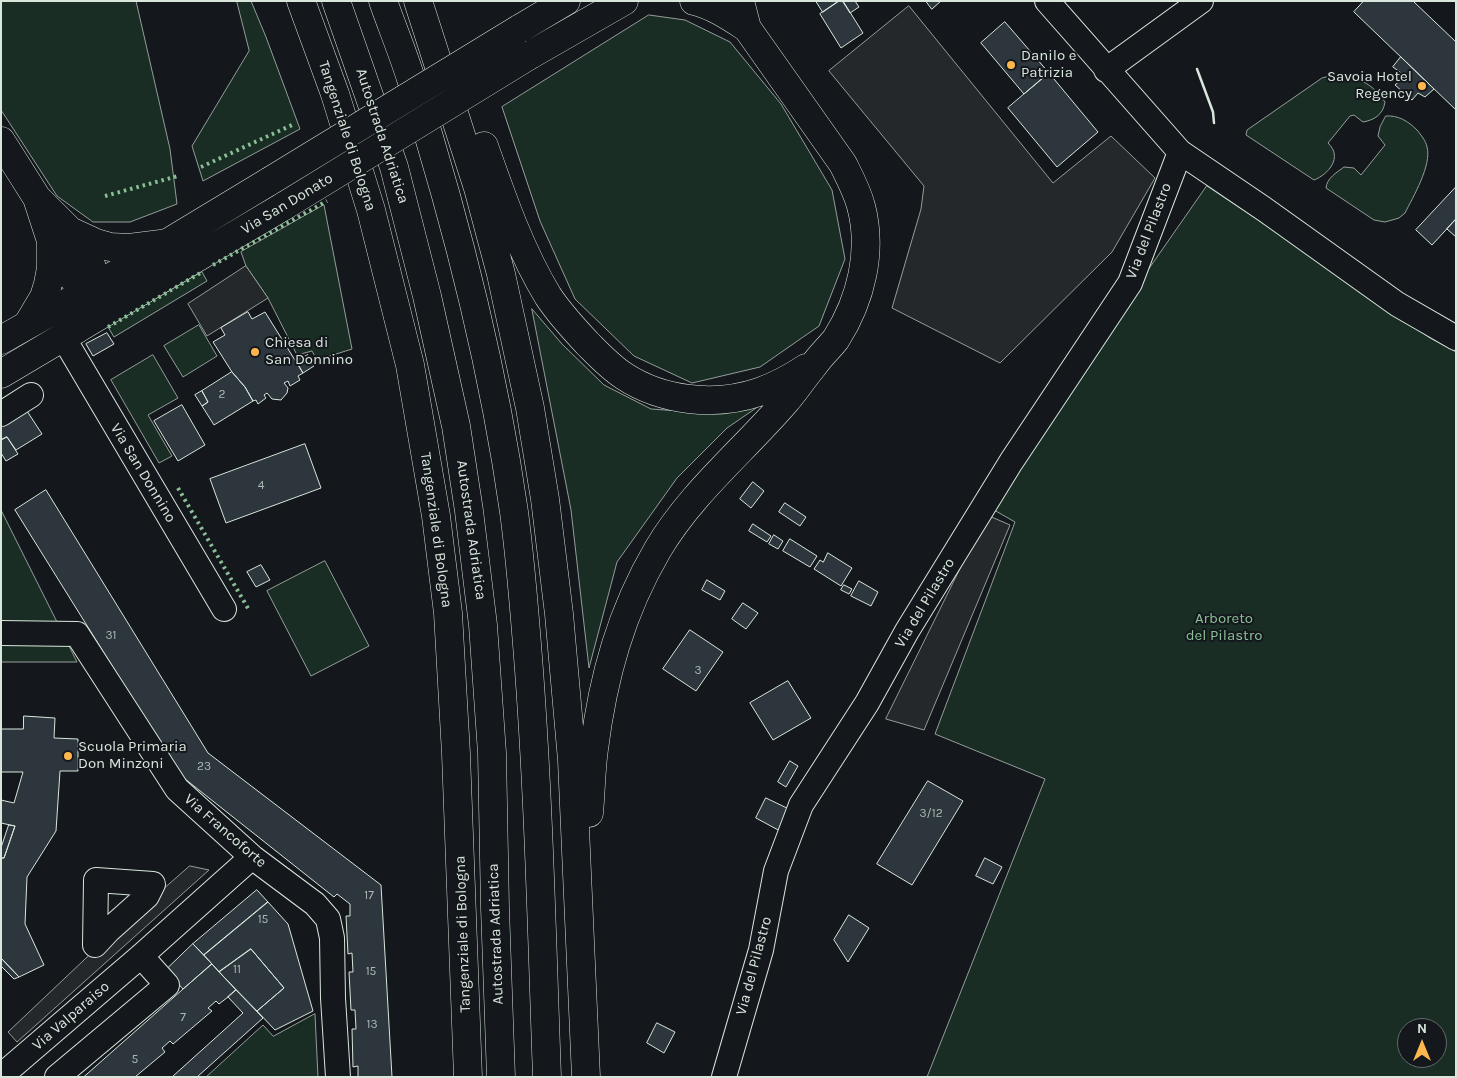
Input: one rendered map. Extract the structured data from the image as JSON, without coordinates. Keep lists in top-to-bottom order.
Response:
{
  "streets": {
    "main road": ["Tangenziale di Bologna", "Autostrada Adriatica", "Via San Donato"],
    "street": [
      "Via del Pilastro",
      "Via San Donnino",
      "Via Francoforte",
      "Via Valparaiso"
    ]
  },
  "crossings": [
    ["Via San Donato", "Via San Donnino"],
    ["Via Francoforte", "Via Valparaiso"]
  ],
  "parks": ["Arboreto del Pilastro"],
  "places": [
    "Danilo e Patrizia",
    "Savoia Hotel Regency",
    "Chiesa di San Donnino",
    "Scuola Primaria Don Minzoni"
  ],
  "house_numbers": [
    "2",
    "4",
    "31",
    "3",
    "23",
    "3/12",
    "17",
    "15",
    "11",
    "15",
    "7",
    "13",
    "5"
  ],
  "north": "top"
}
